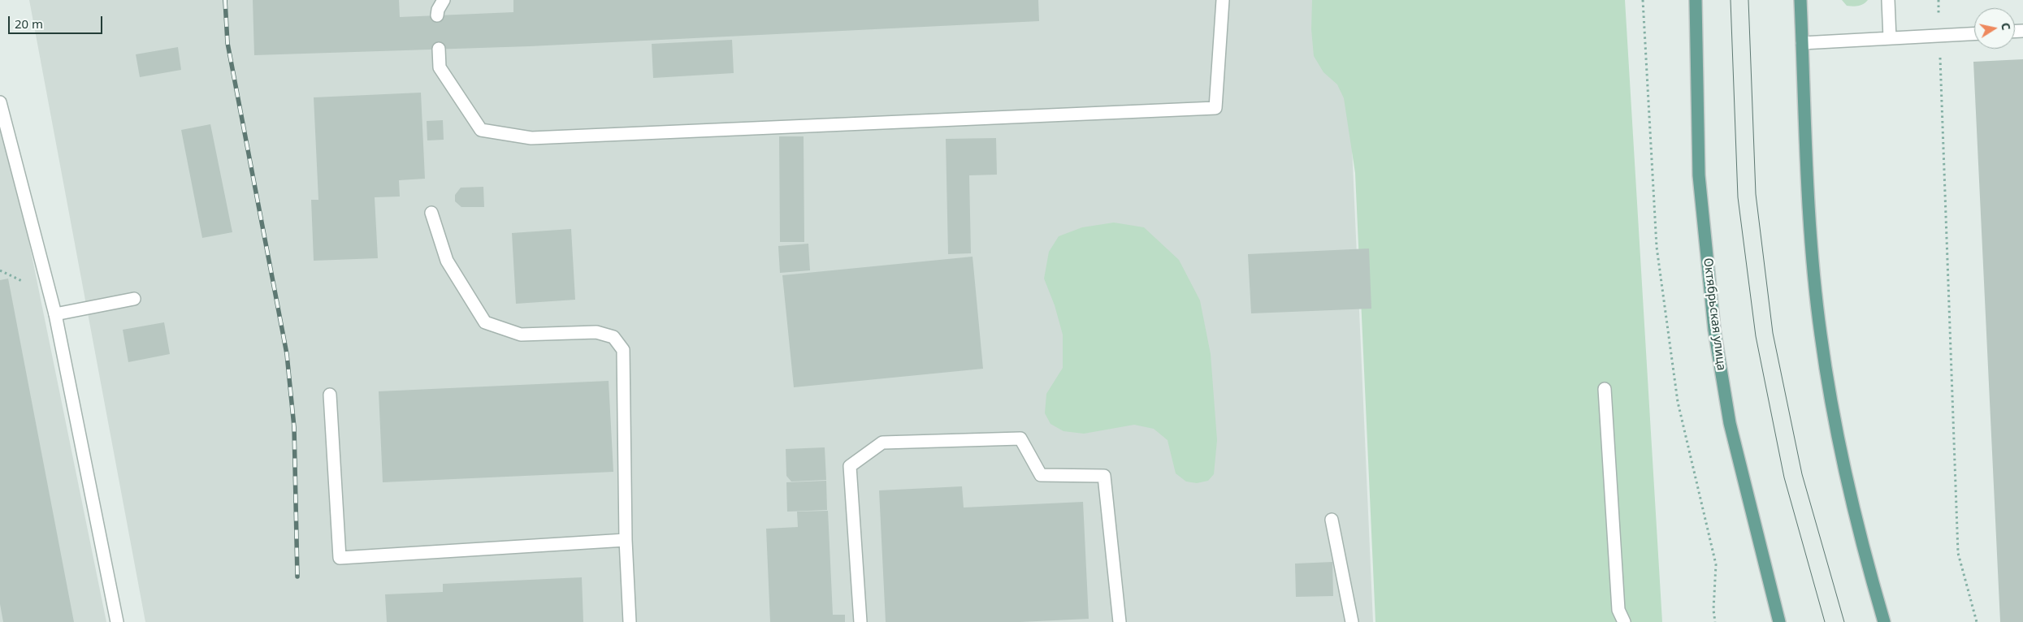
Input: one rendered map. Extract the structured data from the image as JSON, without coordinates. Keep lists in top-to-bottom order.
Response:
{
  "streets": {
    "main road": ["Октябрьская улица"]
  },
  "scale_bar": "20 m",
  "north": "right"
}
